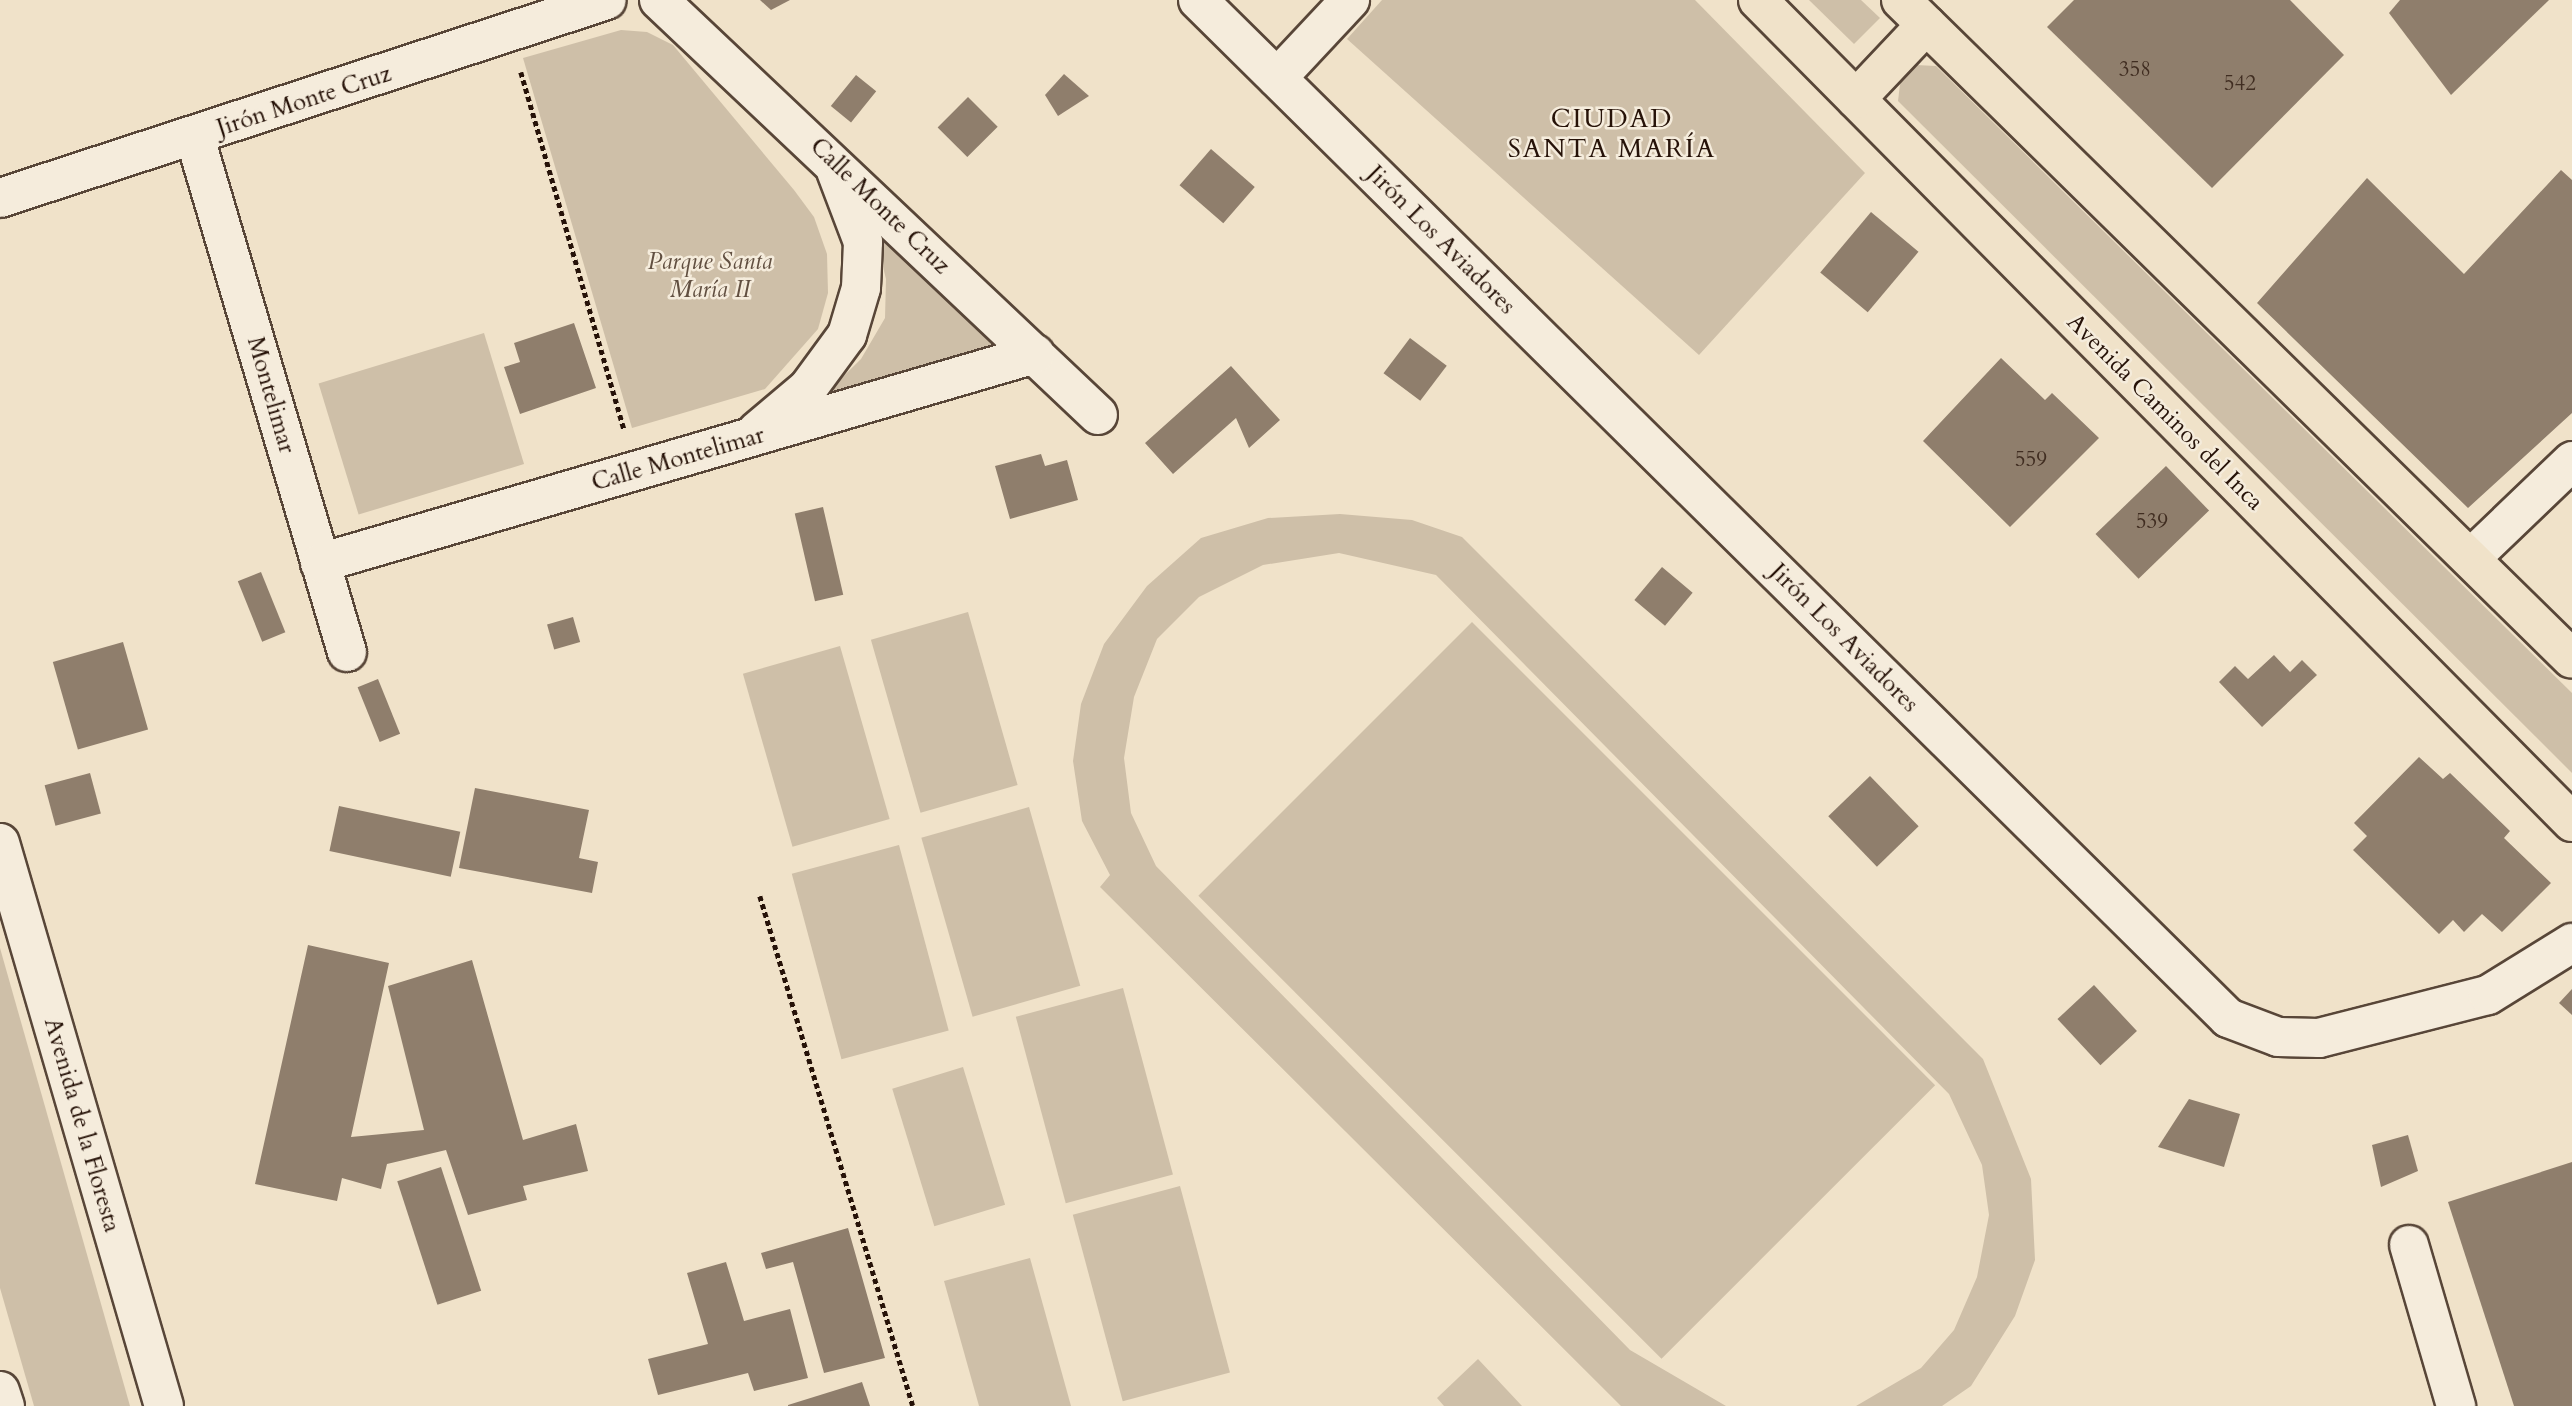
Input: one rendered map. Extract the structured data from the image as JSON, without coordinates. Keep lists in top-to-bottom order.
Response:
{
  "streets": {
    "main road": ["Avenida Caminos del Inca"],
    "street": [
      "Jirón Monte Cruz",
      "Calle Monte Cruz",
      "Jirón Los Aviadores",
      "Montelimar",
      "Calle Montelimar",
      "Avenida de la Floresta"
    ]
  },
  "crossings": [
    ["Jirón Monte Cruz", "Montelimar"],
    ["Calle Monte Cruz", "Calle Montelimar"],
    ["Montelimar", "Calle Montelimar"]
  ],
  "districts": ["CIUDAD SANTA MARÍA"],
  "parks": ["Parque Santa María II"],
  "house_numbers": [
    "358",
    "542",
    "559",
    "539"
  ]
}
